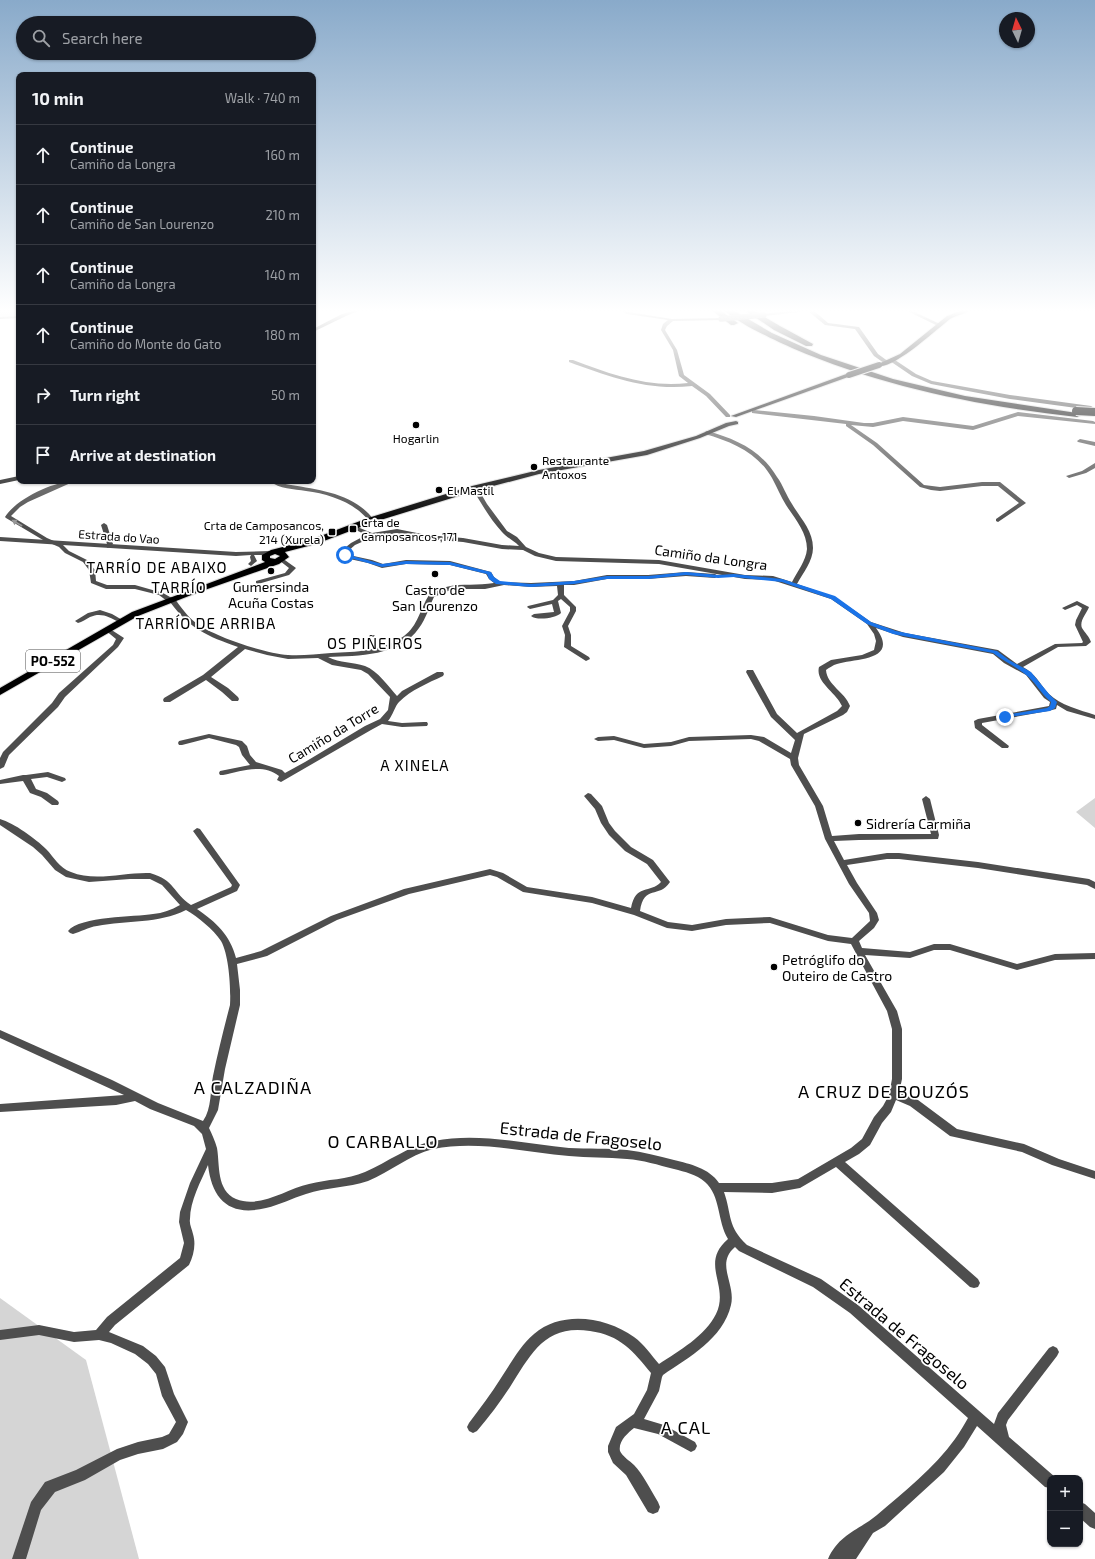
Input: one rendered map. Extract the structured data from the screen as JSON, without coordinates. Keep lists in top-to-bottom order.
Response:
{
  "streets": {
    "main road": ["PO-552"],
    "street": [
      "Estrada do Vao",
      "Camiño da Longra",
      "Camiño da Torre",
      "Estrada de Fragoselo"
    ]
  },
  "crossings": [
    ["Estrada do Vao", "PO-552"],
    ["Camiño da Longra", "PO-552"]
  ],
  "districts": [
    "TARRÍO DE ABAIXO",
    "TARRÍO",
    "TARRÍO DE ARRIBA",
    "OS PIÑEIROS",
    "A XINELA",
    "A CALZADIÑA",
    "A CRUZ DE BOUZÓS",
    "O CARBALLO",
    "A CAL"
  ],
  "places": {
    "other": [
      "Hogarlin",
      "Restaurante Antoxos",
      "El Mastil",
      "Gumersinda Acuña Costas",
      "Castro de San Lourenzo",
      "Sidrería Carmiña",
      "Petróglifo do Outeiro de Castro"
    ],
    "transit": ["Crta de Camposancos ,171", "Crta de Camposancos, 214 (Xurela)"]
  },
  "north": "top",
  "page": {
    "search": "Search here",
    "heading": ["10 min", "Walk · 740 m"],
    "list": [
      ["Continue", "Camiño da Longra", "160 m"],
      ["Continue", "Camiño de San Lourenzo", "210 m"],
      ["Continue", "Camiño da Longra", "140 m"],
      ["Continue", "Camiño do Monte do Gato", "180 m"],
      ["Turn right", "50 m"],
      "Arrive at destination"
    ],
    "map_buttons": ["+", "−"]
  }
}
